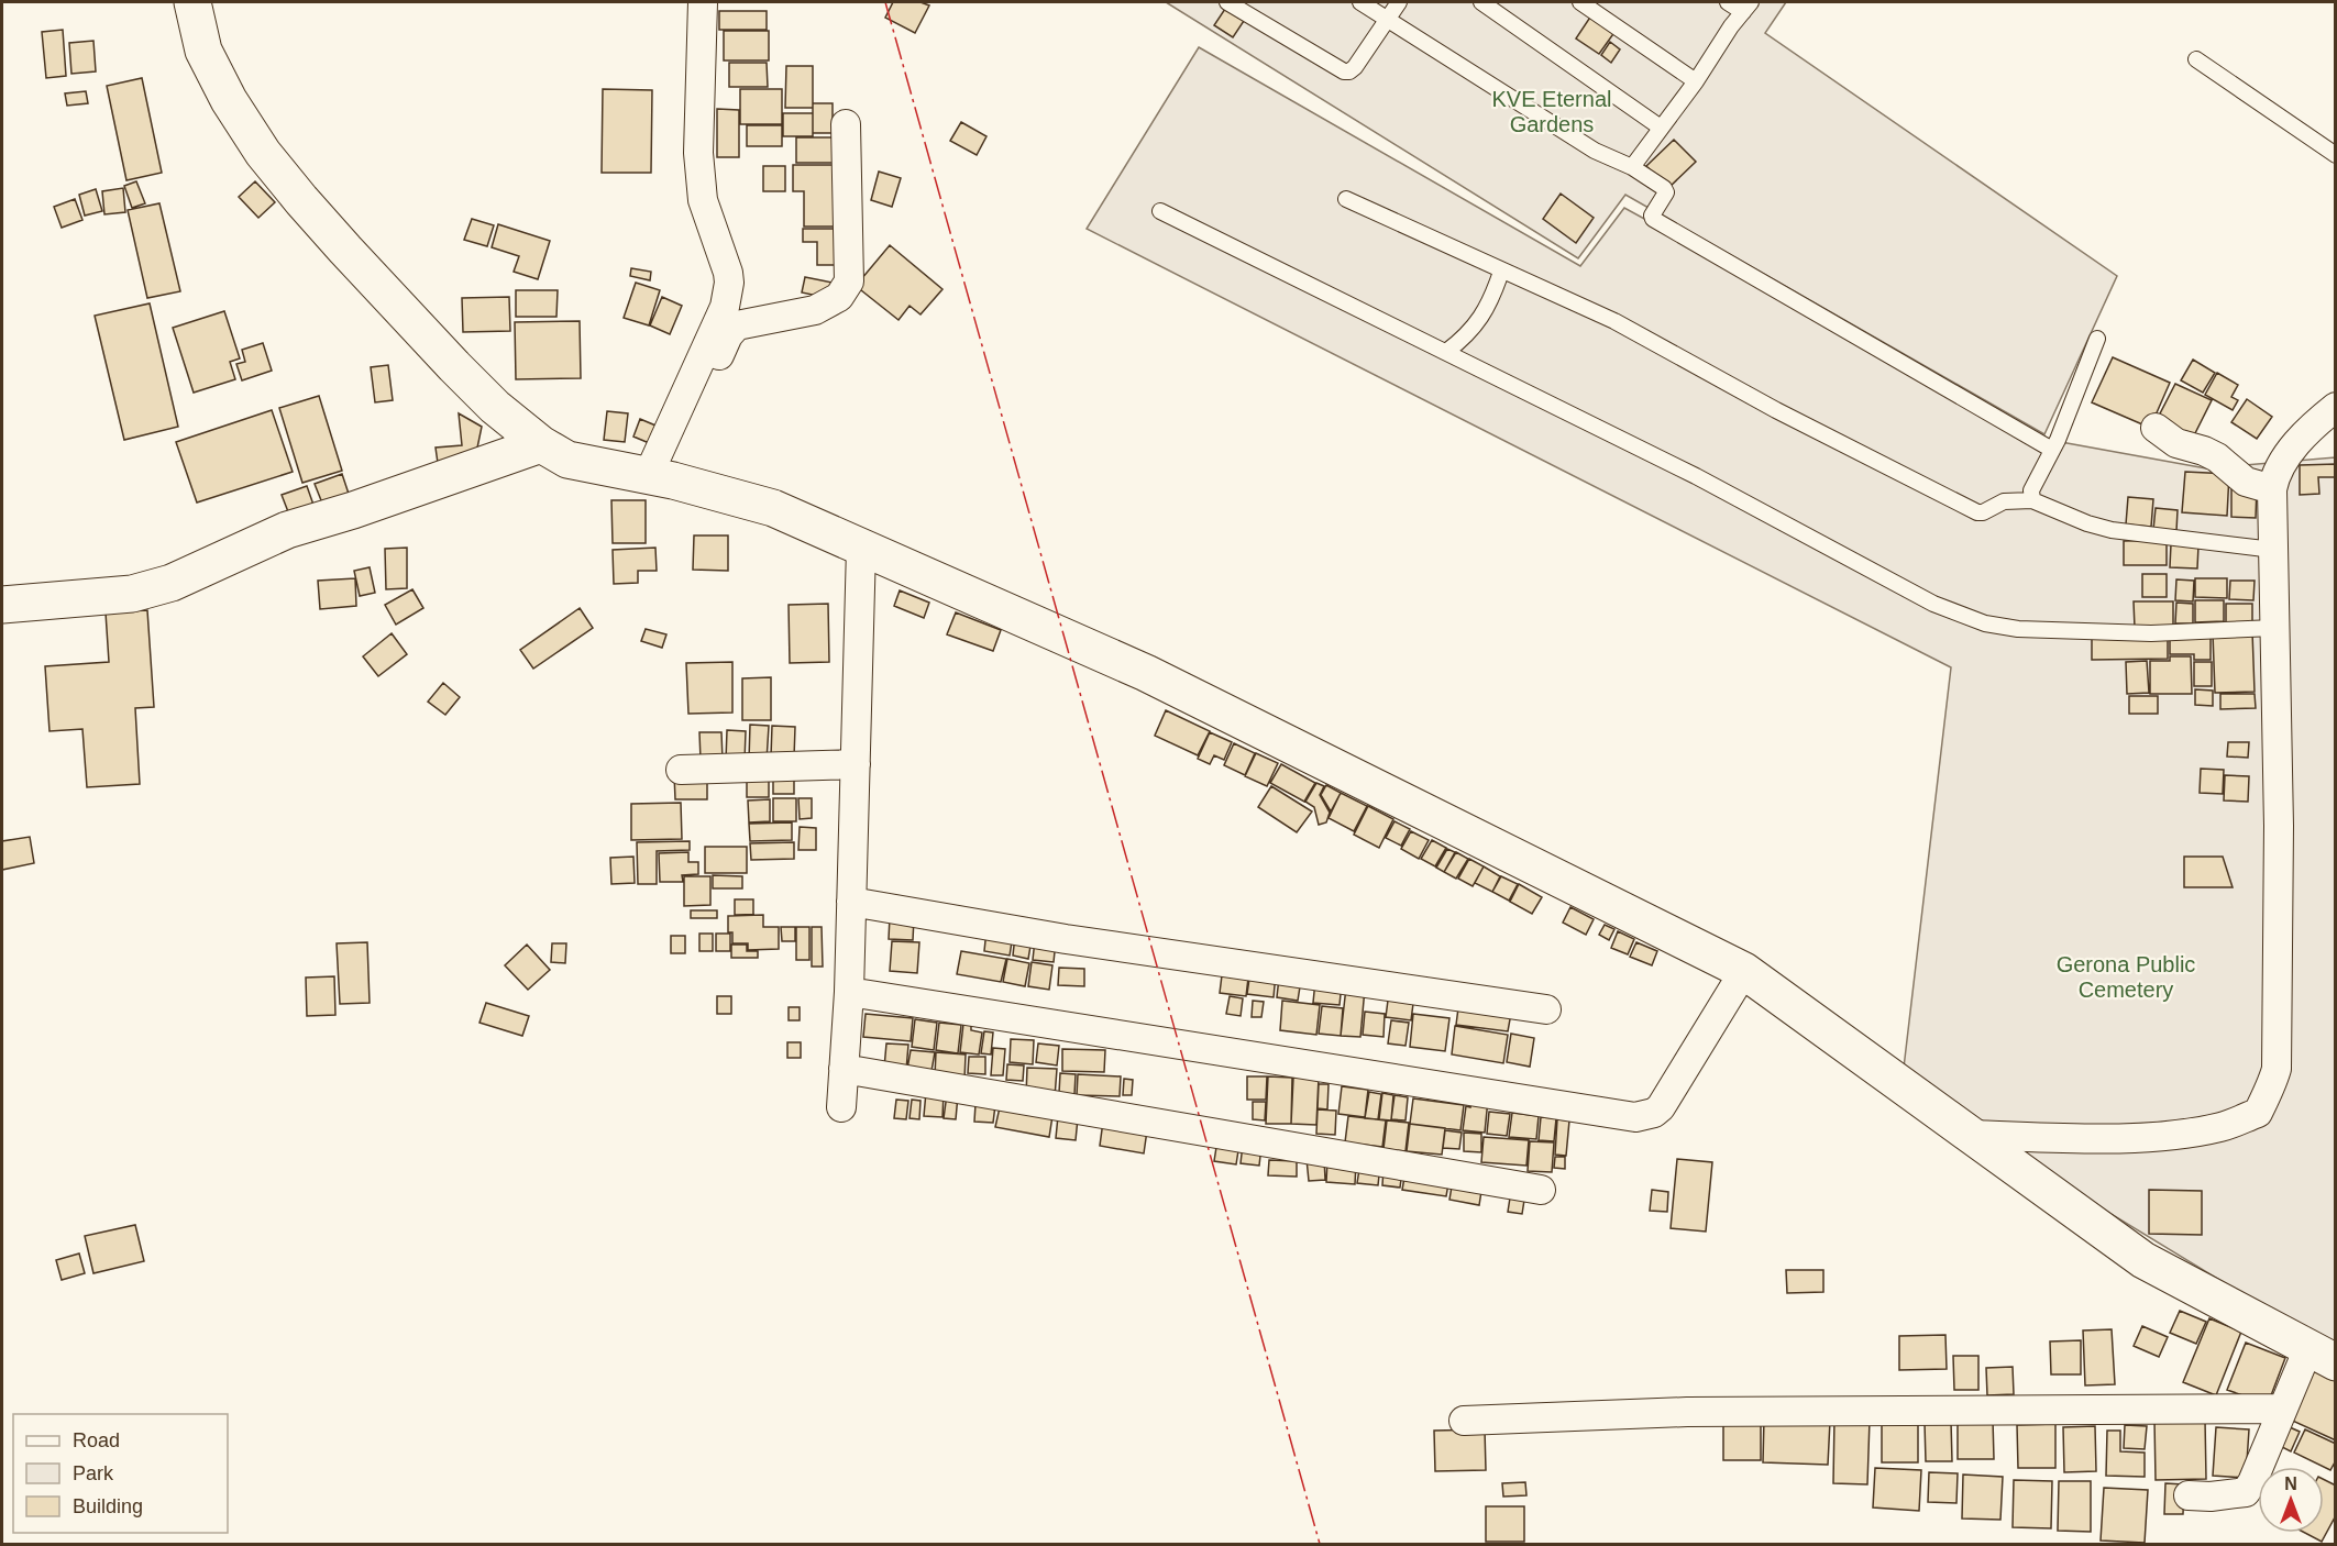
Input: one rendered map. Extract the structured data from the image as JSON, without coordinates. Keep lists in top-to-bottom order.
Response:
{
  "parks": ["KVE Eternal Gardens", "Gerona Public Cemetery"],
  "legend": ["Road", "Park", "Building"],
  "north": "top"
}
